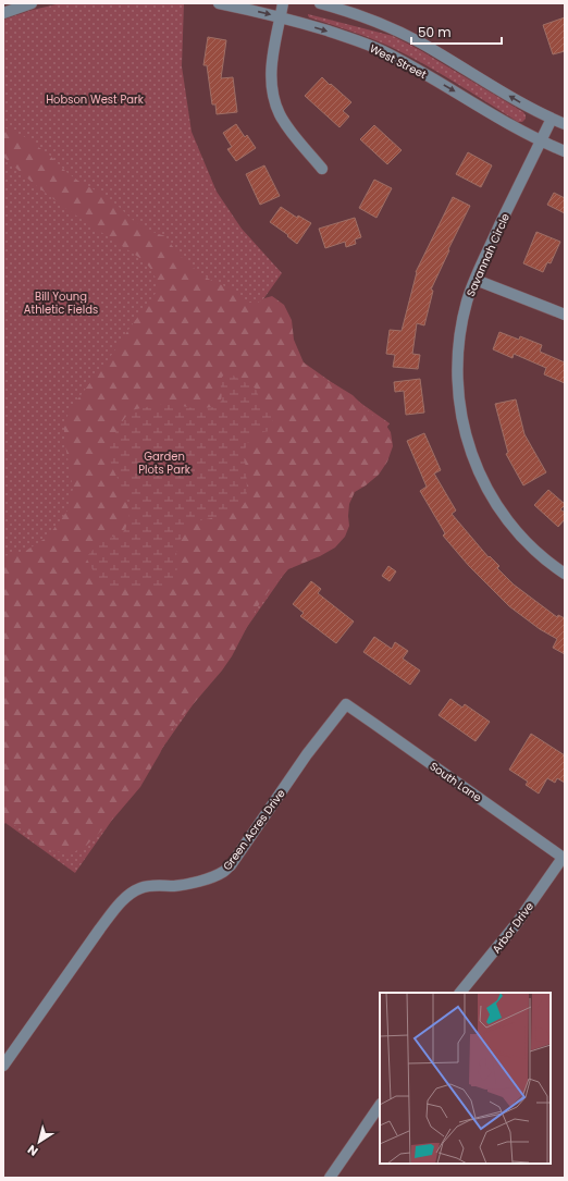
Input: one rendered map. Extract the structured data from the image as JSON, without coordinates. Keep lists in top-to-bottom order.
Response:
{
  "streets": {
    "street": [
      "West Street",
      "Savannah Circle",
      "South Lane",
      "Green Acres Drive",
      "Arbor Drive"
    ]
  },
  "crossings": [
    ["West Street", "Savannah Circle"],
    ["South Lane", "Green Acres Drive"],
    ["South Lane", "Arbor Drive"]
  ],
  "parks": ["Hobson West Park", "Bill Young Athletic Fields", "Garden Plots Park"],
  "scale_bar": "50 m",
  "north": "bottom left"
}
